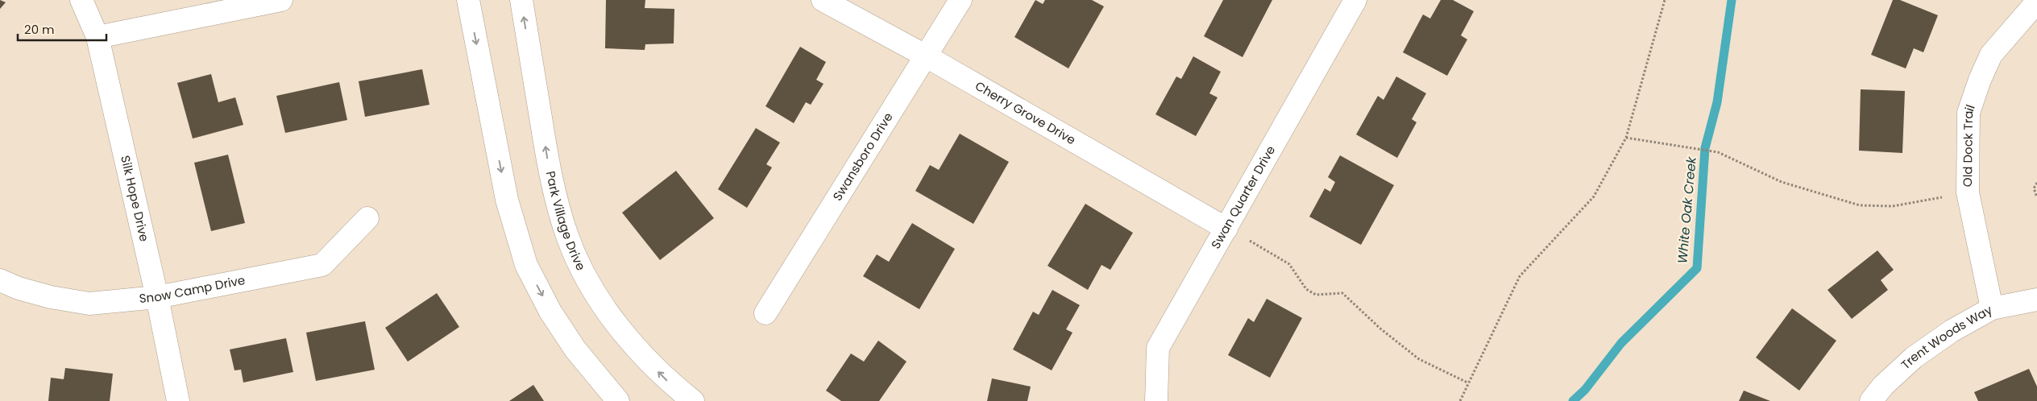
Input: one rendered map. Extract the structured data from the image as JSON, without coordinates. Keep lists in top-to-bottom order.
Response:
{
  "streets": {
    "street": [
      "Cherry Grove Drive",
      "Old Dock Trail",
      "Swansboro Drive",
      "Swan Quarter Drive",
      "Silk Hope Drive",
      "Park Village Drive",
      "Snow Camp Drive",
      "Trent Woods Way"
    ]
  },
  "crossings": [
    ["Cherry Grove Drive", "Swansboro Drive"],
    ["Cherry Grove Drive", "Swan Quarter Drive"],
    ["Old Dock Trail", "Trent Woods Way"],
    ["Silk Hope Drive", "Snow Camp Drive"]
  ],
  "water": ["White Oak Creek"],
  "scale_bar": "20 m"
}
